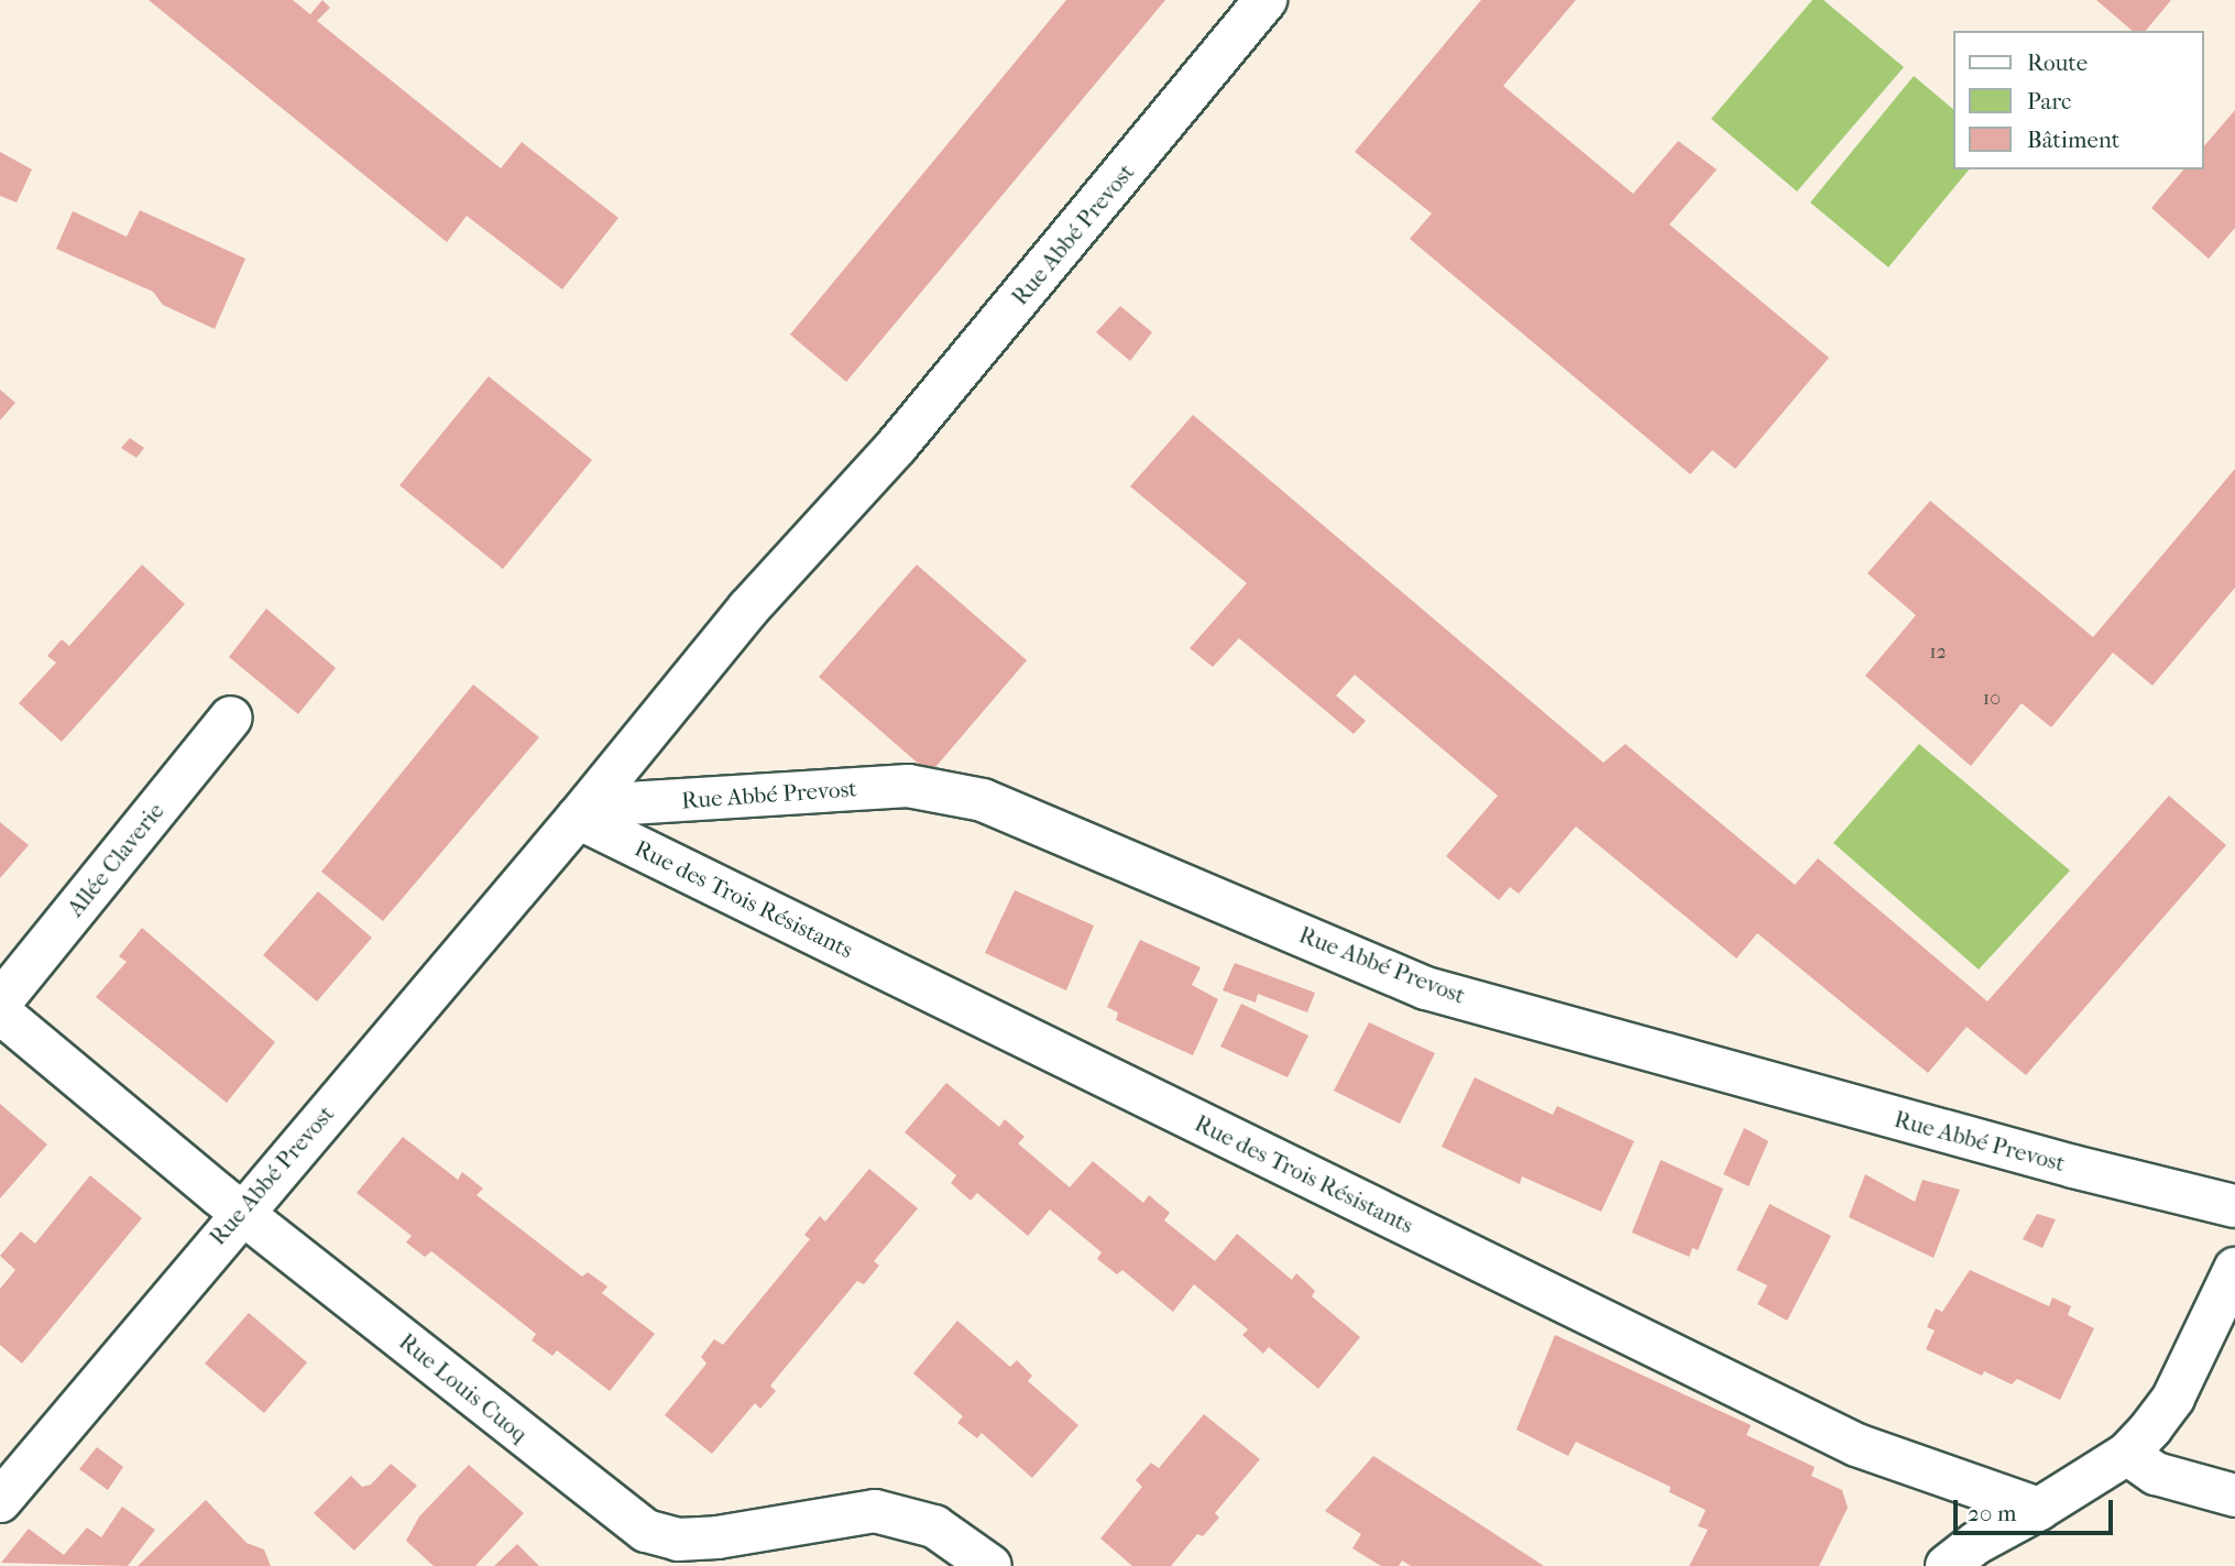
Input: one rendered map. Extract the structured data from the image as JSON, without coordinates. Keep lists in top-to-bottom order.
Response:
{
  "streets": {
    "street": [
      "Rue Abbé Prevost",
      "Allée Claverie",
      "Rue des Trois Résistants",
      "Rue Louis Cuoq"
    ]
  },
  "crossings": [
    ["Rue Abbé Prevost", "Rue des Trois Résistants"],
    ["Rue Abbé Prevost", "Rue Louis Cuoq"]
  ],
  "house_numbers": ["12", "10"],
  "legend": ["Route", "Parc", "Bâtiment"],
  "scale_bar": "20 m"
}
